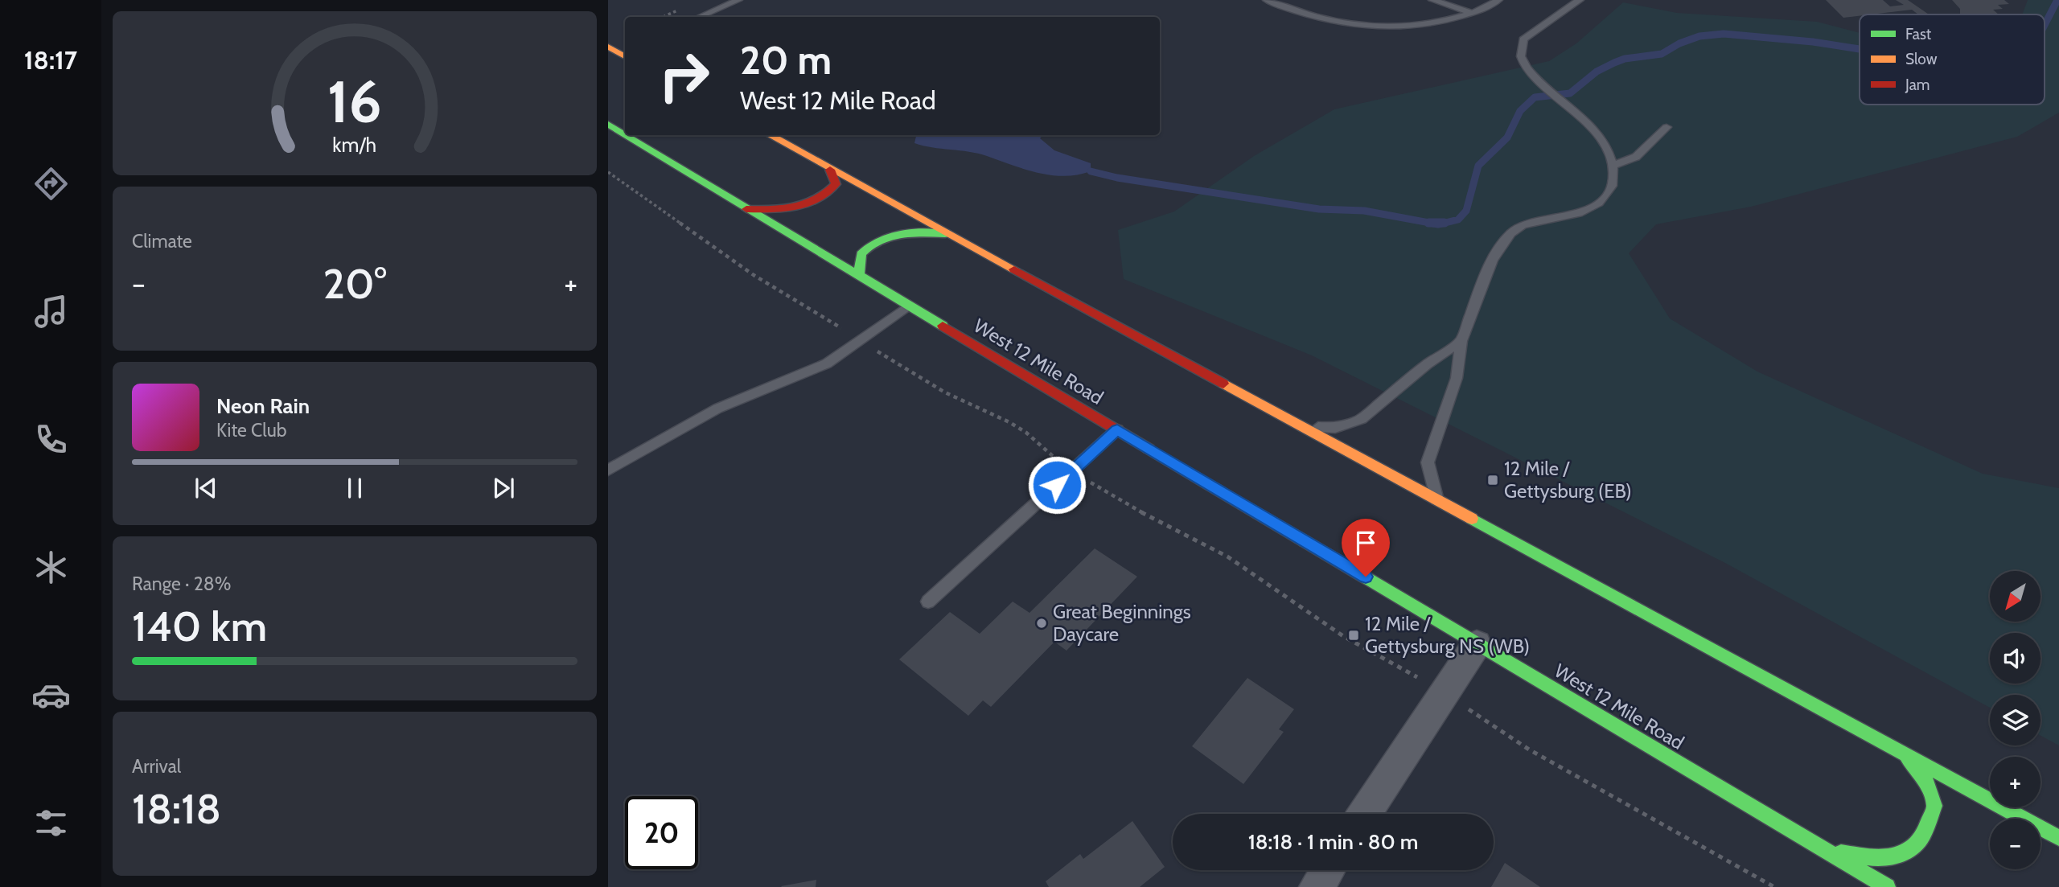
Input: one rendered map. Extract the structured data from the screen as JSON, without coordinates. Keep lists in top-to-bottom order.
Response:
{
  "streets": {
    "main road": ["West 12 Mile Road"]
  },
  "places": {
    "transit": ["12 Mile / Gettysburg (EB)", "12 Mile / Gettysburg NS (WB)"],
    "other": ["Great Beginnings Daycare"]
  },
  "legend": ["Fast", "Slow", "Jam"],
  "north": "bottom left",
  "page": {
    "tabs": "18:17",
    "turn": ["20 m", "West 12 Mile Road"],
    "tile": [
      "Climate",
      ["Range · 28%", "140 km"],
      ["Arrival", "18:18"]
    ],
    "heat": ["−", "20°", "+"],
    "song": ["Neon Rain", "Kite Club"],
    "map_buttons": ["+", "−"],
    "limit": "20",
    "trip": "18:18 · 1 min · 80 m",
    "gauge": ["16", "km/h"]
  }
}
